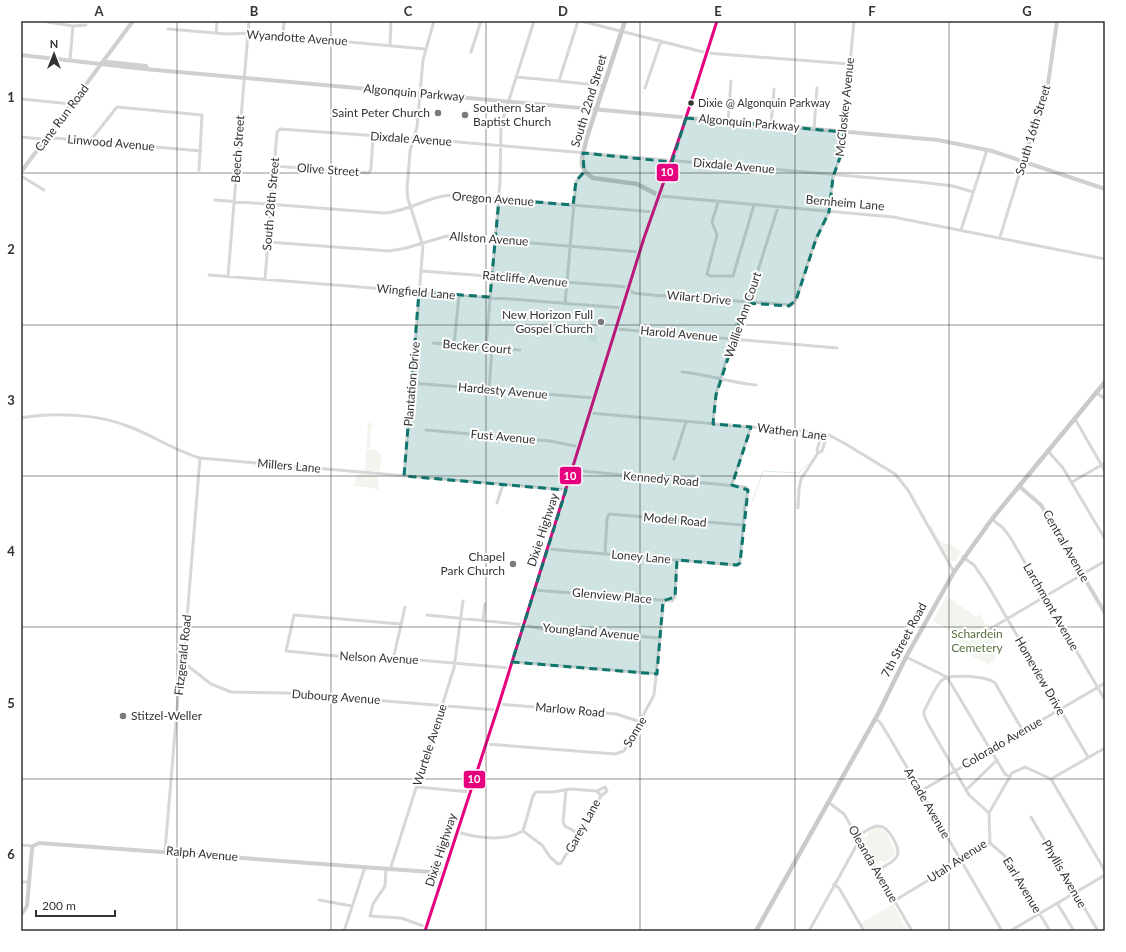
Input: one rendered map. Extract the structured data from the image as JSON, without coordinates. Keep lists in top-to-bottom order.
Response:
{
  "streets": {
    "main road": [
      "Algonquin Parkway",
      "South 22nd Street",
      "Cane Run Road",
      "South 16th Street",
      "Bernheim Lane",
      "Dixie Highway",
      "Central Avenue",
      "7th Street Road",
      "Ralph Avenue"
    ],
    "street": [
      "Wyandotte Avenue",
      "McCloskey Avenue",
      "Dixdale Avenue",
      "Linwood Avenue",
      "Beech Street",
      "Olive Street",
      "Oregon Avenue",
      "South 28th Street",
      "Allston Avenue",
      "Ratcliffe Avenue",
      "Wingfield Lane",
      "Wilart Drive",
      "Wallie Ann Court",
      "Harold Avenue",
      "Becker Court",
      "Plantation Drive",
      "Hardesty Avenue",
      "Wathen Lane",
      "Fust Avenue",
      "Millers Lane",
      "Kennedy Road",
      "Model Road",
      "Loney Lane",
      "Glenview Place",
      "Larchmont Avenue",
      "Youngland Avenue",
      "Fitzgerald Road",
      "Nelson Avenue",
      "Homeview Drive",
      "Dubourg Avenue",
      "Marlow Road",
      "Sonne",
      "Colorado Avenue",
      "Wurtele Avenue",
      "Arcade Avenue",
      "Garey Lane",
      "Utah Avenue",
      "Oleanda Avenue",
      "Phyllis Avenue",
      "Earl Avenue"
    ]
  },
  "crossings": [
    ["Wyandotte Avenue", "Beech Street"],
    ["Wyandotte Avenue", "Plantation Drive"],
    ["Algonquin Parkway", "South 22nd Street"],
    ["Algonquin Parkway", "McCloskey Avenue"],
    ["Algonquin Parkway", "Cane Run Road"],
    ["Algonquin Parkway", "South 16th Street"],
    ["Algonquin Parkway", "Beech Street"],
    ["Algonquin Parkway", "Plantation Drive"],
    ["Algonquin Parkway", "Dixie Highway"],
    ["South 22nd Street", "Dixdale Avenue"],
    ["South 22nd Street", "Bernheim Lane"],
    ["McCloskey Avenue", "Dixdale Avenue"],
    ["McCloskey Avenue", "Bernheim Lane"],
    ["McCloskey Avenue", "Wilart Drive"],
    ["Cane Run Road", "Linwood Avenue"],
    ["South 16th Street", "Bernheim Lane"],
    ["Dixdale Avenue", "Olive Street"],
    ["Dixdale Avenue", "South 28th Street"],
    ["Dixdale Avenue", "Plantation Drive"],
    ["Dixdale Avenue", "Dixie Highway"],
    ["Beech Street", "Oregon Avenue"],
    ["Beech Street", "Wingfield Lane"],
    ["Olive Street", "South 28th Street"],
    ["Oregon Avenue", "South 28th Street"],
    ["Oregon Avenue", "Plantation Drive"],
    ["Oregon Avenue", "Dixie Highway"],
    ["Bernheim Lane", "Wallie Ann Court"],
    ["Bernheim Lane", "Dixie Highway"],
    ["South 28th Street", "Allston Avenue"],
    ["South 28th Street", "Wingfield Lane"],
    ["Allston Avenue", "Plantation Drive"],
    ["Allston Avenue", "Dixie Highway"],
    ["Ratcliffe Avenue", "Wilart Drive"],
    ["Ratcliffe Avenue", "Plantation Drive"],
    ["Ratcliffe Avenue", "Dixie Highway"],
    ["Wingfield Lane", "Plantation Drive"],
    ["Wingfield Lane", "Dixie Highway"],
    ["Wilart Drive", "Wallie Ann Court"],
    ["Wilart Drive", "Dixie Highway"],
    ["Wallie Ann Court", "Harold Avenue"],
    ["Wallie Ann Court", "Wathen Lane"],
    ["Harold Avenue", "Dixie Highway"],
    ["Plantation Drive", "Hardesty Avenue"],
    ["Plantation Drive", "Millers Lane"],
    ["Hardesty Avenue", "Dixie Highway"],
    ["Wathen Lane", "Dixie Highway"],
    ["Wathen Lane", "7th Street Road"],
    ["Fust Avenue", "Dixie Highway"],
    ["Millers Lane", "Dixie Highway"],
    ["Millers Lane", "Fitzgerald Road"],
    ["Kennedy Road", "Dixie Highway"],
    ["Kennedy Road", "Loney Lane"],
    ["Model Road", "Loney Lane"],
    ["Dixie Highway", "Loney Lane"],
    ["Dixie Highway", "Glenview Place"],
    ["Dixie Highway", "Youngland Avenue"],
    ["Dixie Highway", "Nelson Avenue"],
    ["Dixie Highway", "Dubourg Avenue"],
    ["Dixie Highway", "Marlow Road"],
    ["Dixie Highway", "Sonne"],
    ["Dixie Highway", "Wurtele Avenue"],
    ["Dixie Highway", "Ralph Avenue"],
    ["Central Avenue", "7th Street Road"],
    ["Loney Lane", "Glenview Place"],
    ["Glenview Place", "Sonne"],
    ["Larchmont Avenue", "7th Street Road"],
    ["Larchmont Avenue", "Colorado Avenue"],
    ["Youngland Avenue", "Sonne"],
    ["Youngland Avenue", "Wurtele Avenue"],
    ["7th Street Road", "Homeview Drive"],
    ["7th Street Road", "Arcade Avenue"],
    ["7th Street Road", "Oleanda Avenue"],
    ["Fitzgerald Road", "Dubourg Avenue"],
    ["Fitzgerald Road", "Ralph Avenue"],
    ["Nelson Avenue", "Wurtele Avenue"],
    ["Homeview Drive", "Colorado Avenue"],
    ["Dubourg Avenue", "Wurtele Avenue"],
    ["Marlow Road", "Sonne"],
    ["Colorado Avenue", "Arcade Avenue"],
    ["Wurtele Avenue", "Ralph Avenue"],
    ["Arcade Avenue", "Utah Avenue"],
    ["Utah Avenue", "Oleanda Avenue"],
    ["Utah Avenue", "Earl Avenue"]
  ],
  "parks": ["Schardein Cemetery"],
  "places": [
    "Dixie @ Algonquin Parkway",
    "Saint Peter Church",
    "Southern Star Baptist Church",
    "New Horizon Full Gospel Church",
    "Chapel Park Church",
    "Stitzel-Weller"
  ],
  "lines": ["transit line 10"],
  "scale_bar": "200 m",
  "north": "top",
  "grid": {
    "columns": [
      "A",
      "B",
      "C",
      "D",
      "E",
      "F",
      "G"
    ],
    "rows": [
      "1",
      "2",
      "3",
      "4",
      "5",
      "6"
    ]
  }
}
